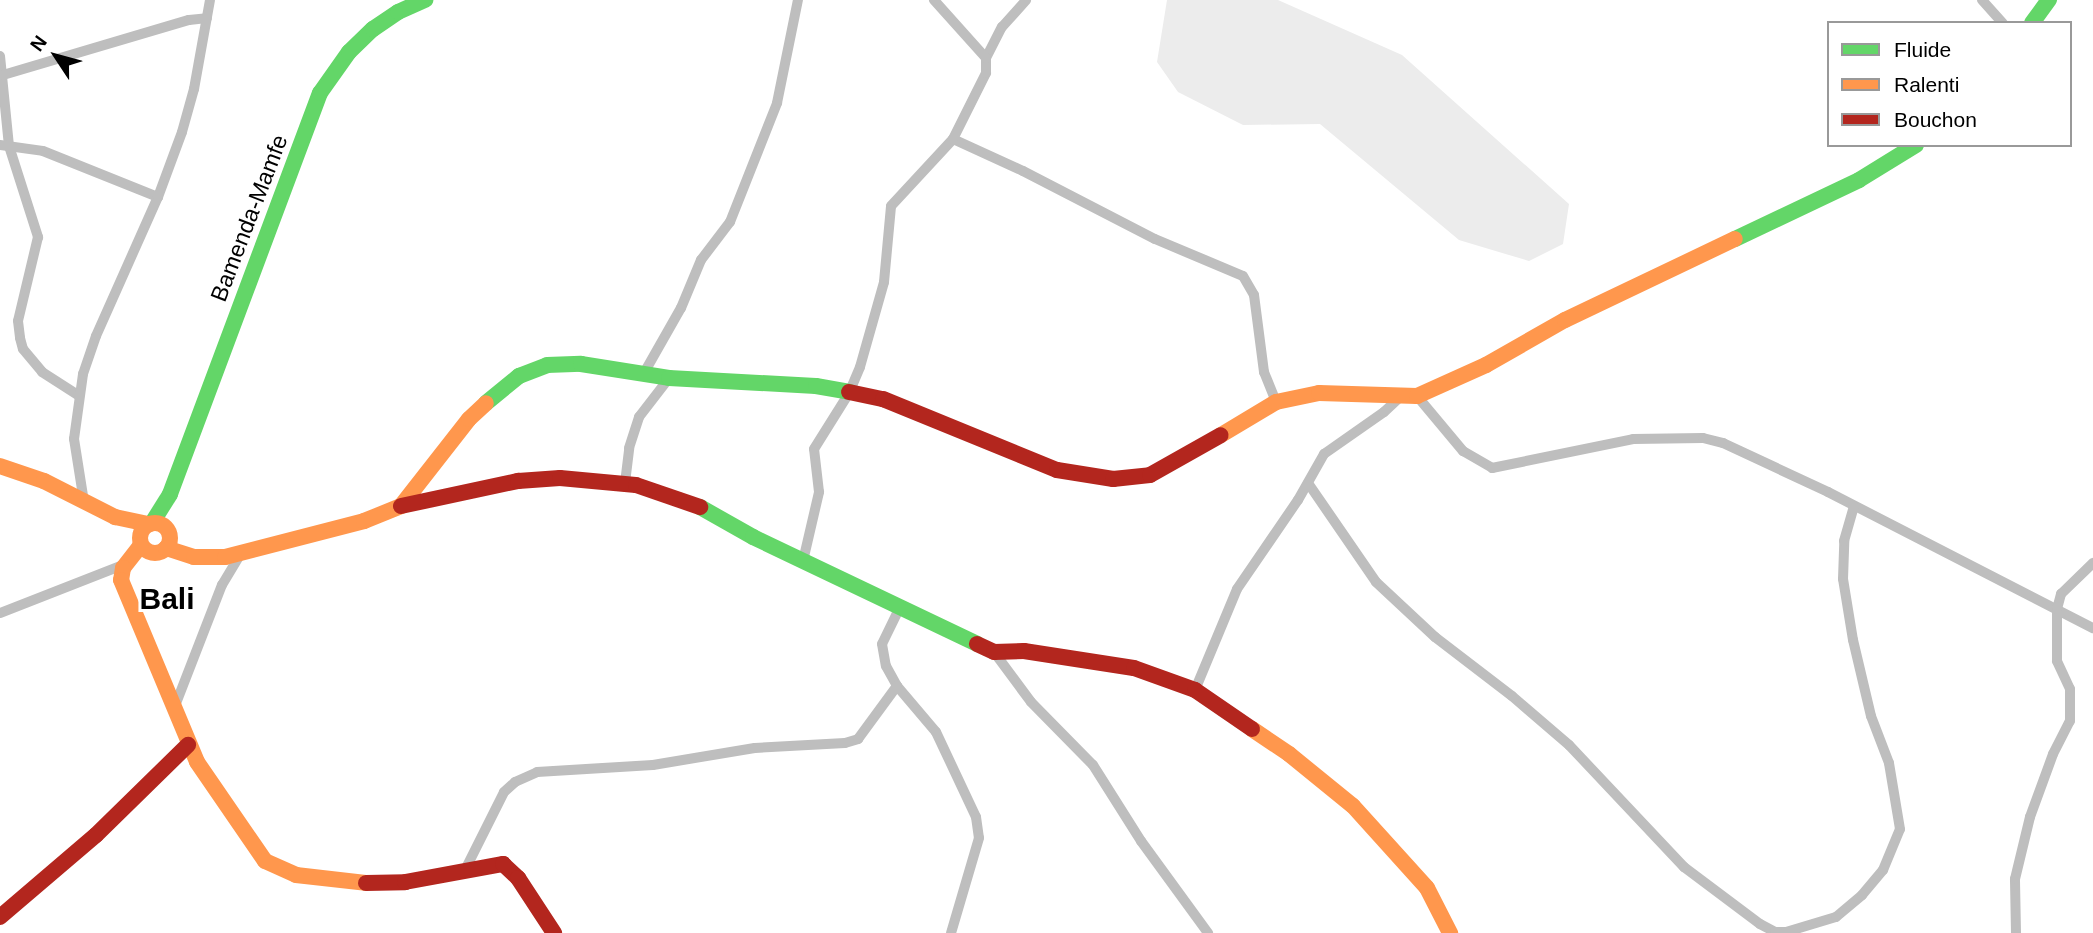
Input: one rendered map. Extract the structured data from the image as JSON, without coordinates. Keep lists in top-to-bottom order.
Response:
{
  "streets": {
    "main road": ["Bamenda-Mamfe"]
  },
  "districts": ["Bali"],
  "legend": ["Fluide", "Ralenti", "Bouchon"],
  "north": "top left"
}
